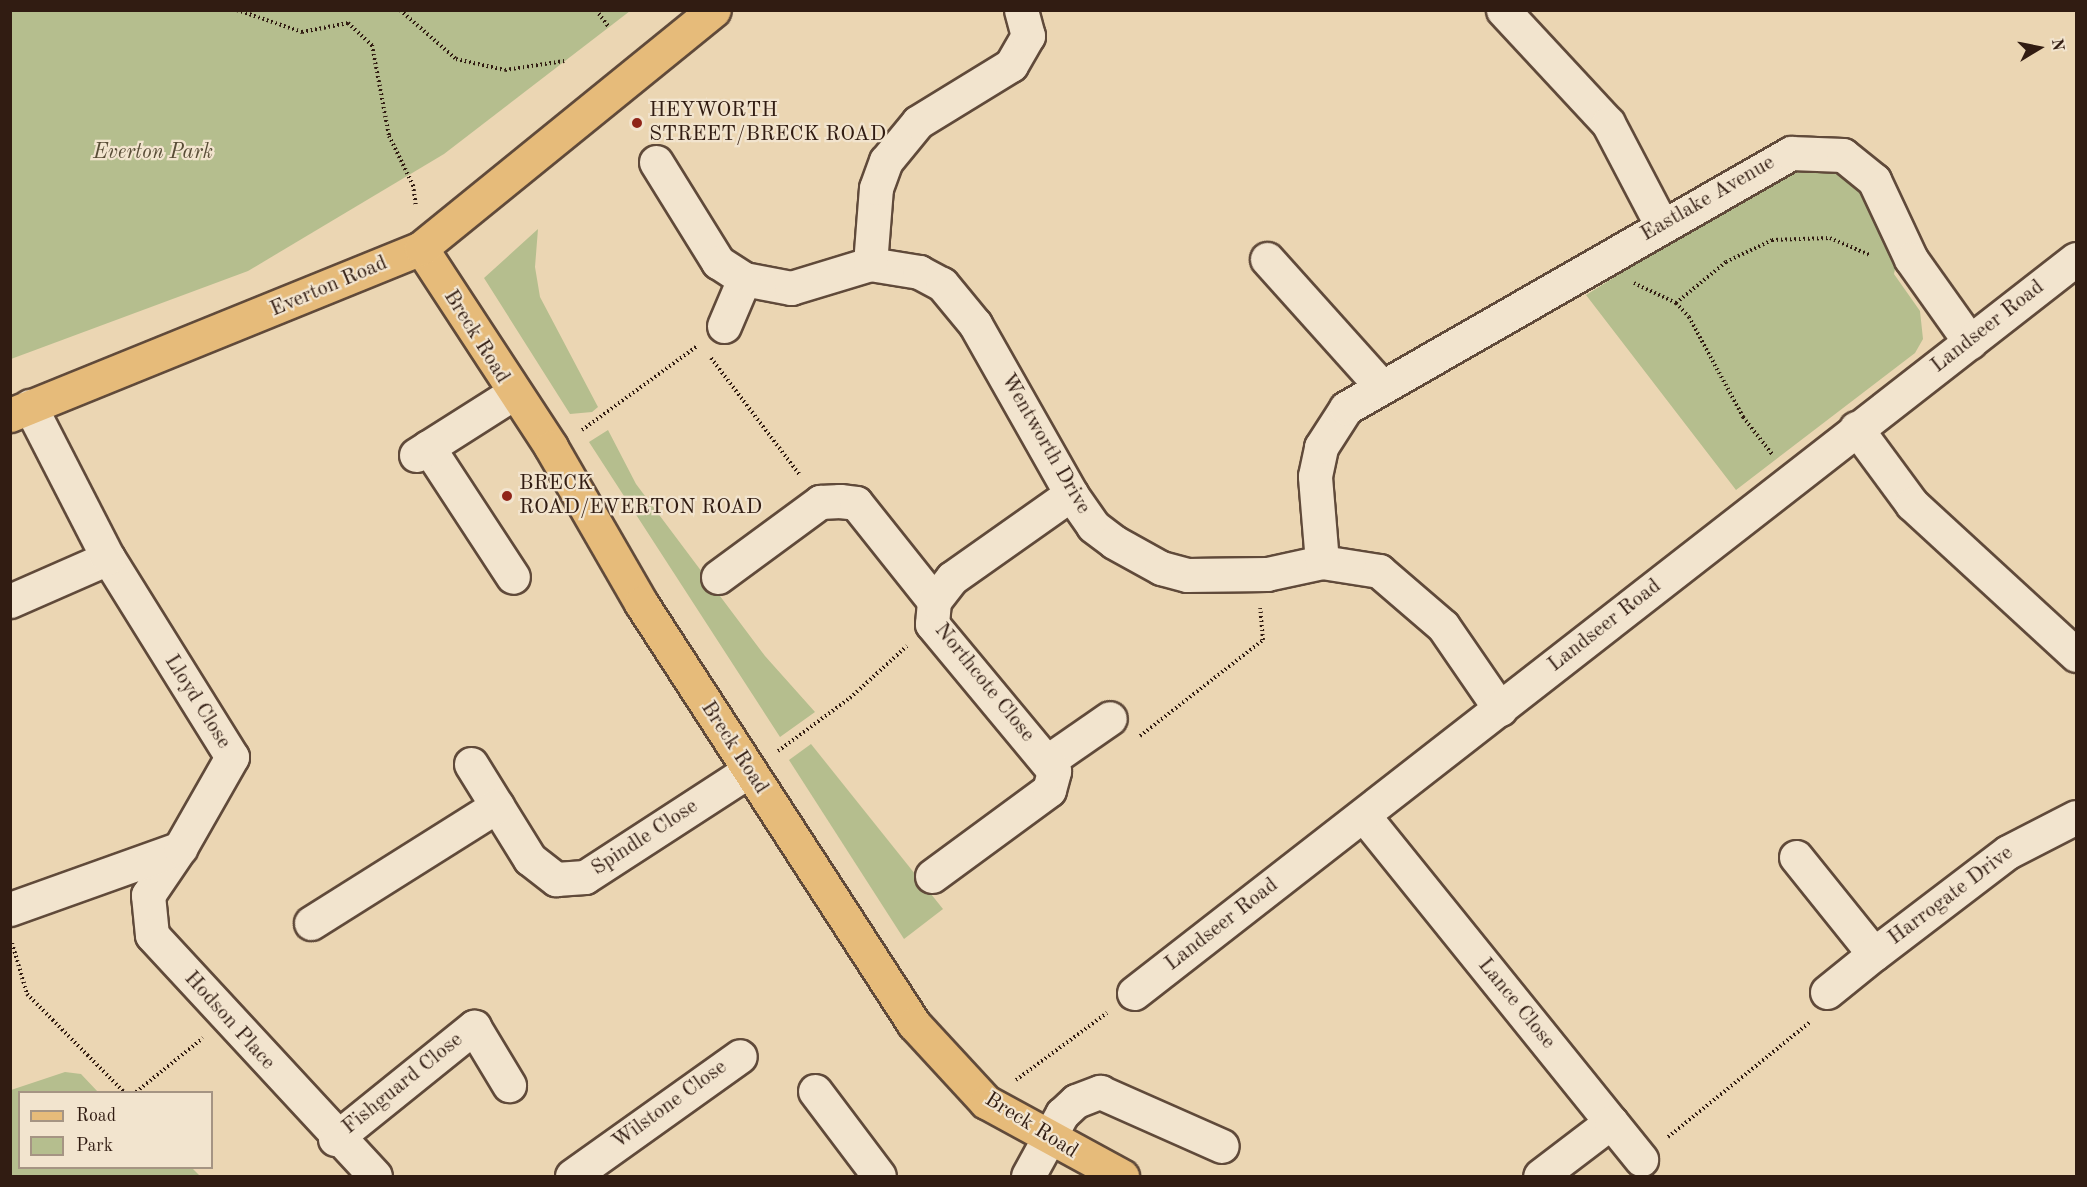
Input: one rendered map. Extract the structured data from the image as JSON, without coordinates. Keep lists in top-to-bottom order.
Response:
{
  "streets": {
    "main road": ["Everton Road", "Breck Road"],
    "street": [
      "Eastlake Avenue",
      "Landseer Road",
      "Wentworth Drive",
      "Northcote Close",
      "Lloyd Close",
      "Spindle Close",
      "Harrogate Drive",
      "Lance Close",
      "Hodson Place",
      "Fishguard Close",
      "Wilstone Close"
    ]
  },
  "crossings": [
    ["Eastlake Avenue", "Landseer Road"],
    ["Eastlake Avenue", "Wentworth Drive"],
    ["Everton Road", "Breck Road"],
    ["Everton Road", "Lloyd Close"],
    ["Landseer Road", "Wentworth Drive"],
    ["Landseer Road", "Lance Close"],
    ["Breck Road", "Spindle Close"],
    ["Wentworth Drive", "Northcote Close"],
    ["Lloyd Close", "Hodson Place"],
    ["Hodson Place", "Fishguard Close"]
  ],
  "parks": ["Everton Park"],
  "places": ["HEYWORTH STREET/BRECK ROAD", "BRECK ROAD/EVERTON ROAD"],
  "legend": ["Road", "Park"],
  "north": "right"
}
